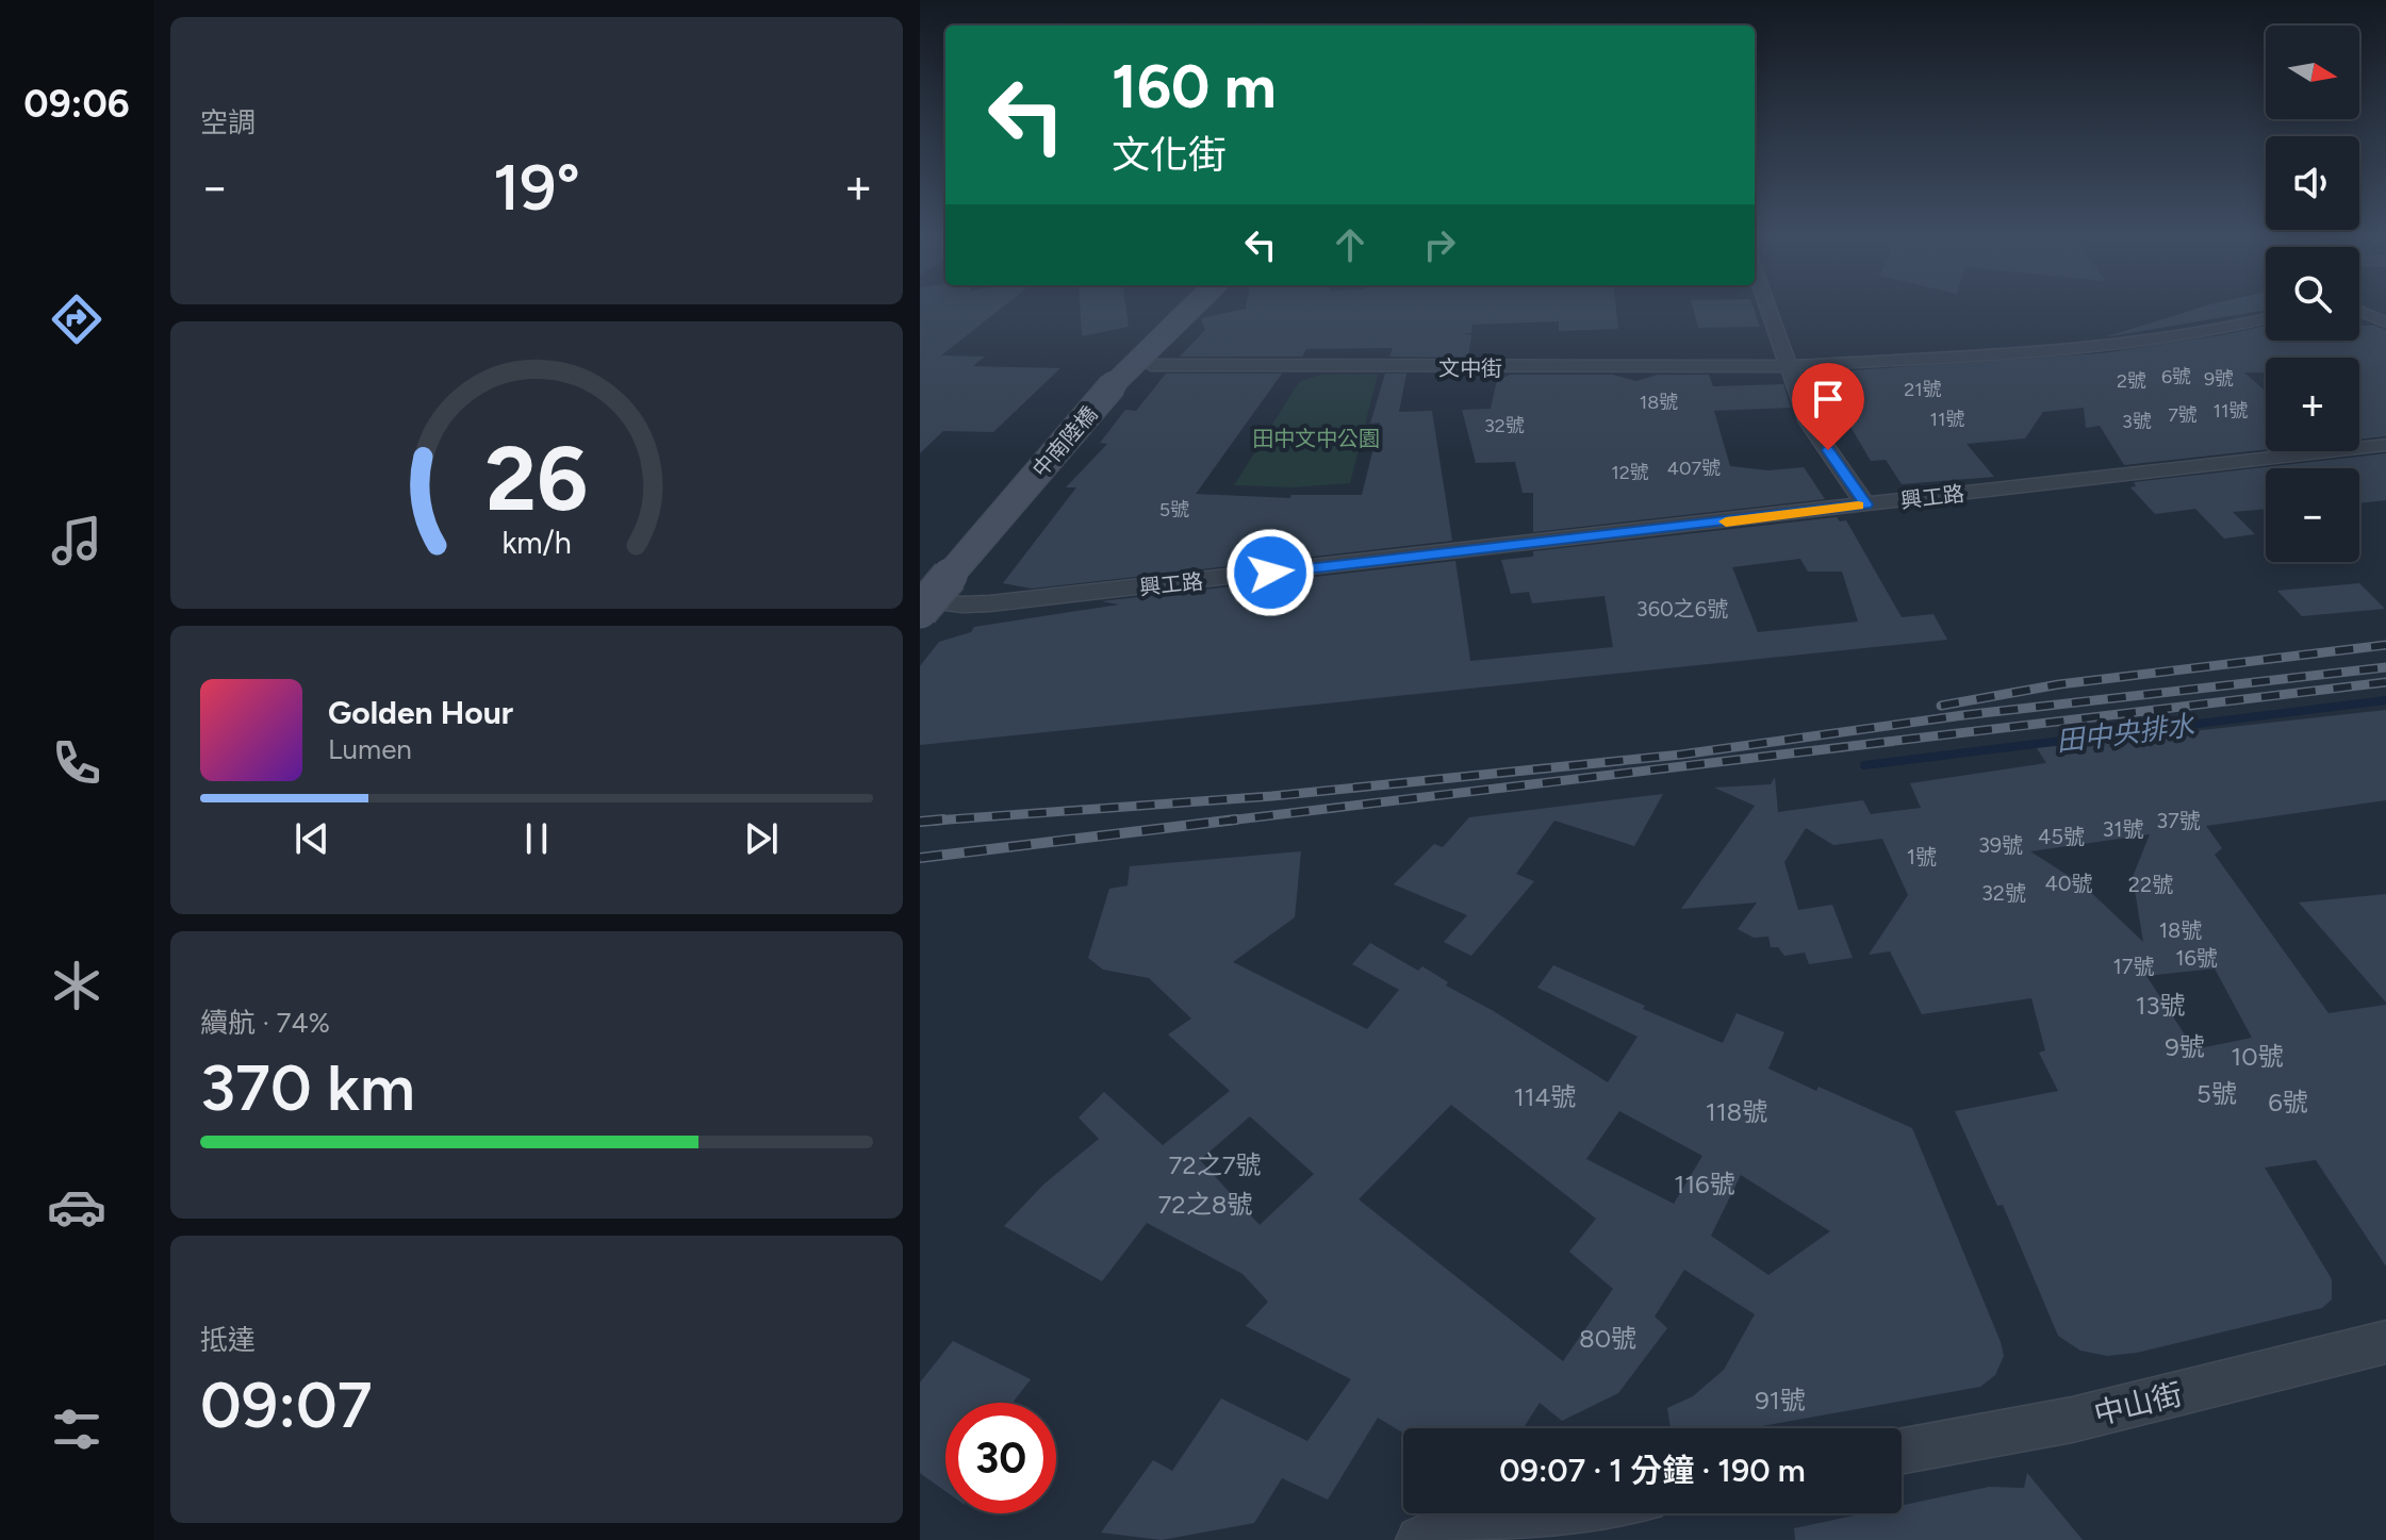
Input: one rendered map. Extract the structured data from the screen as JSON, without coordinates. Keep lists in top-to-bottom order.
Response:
{
  "streets": {
    "main road": ["中南陸橋"],
    "street": ["文中街", "興工路", "中山街"]
  },
  "water": ["田中央排水"],
  "parks": ["田中文中公園"],
  "house_numbers": [
    "6號",
    "9號",
    "2號",
    "21號",
    "18號",
    "11號",
    "7號",
    "11號",
    "3號",
    "32號",
    "407號",
    "12號",
    "5號",
    "360之6號",
    "37號",
    "31號",
    "45號",
    "39號",
    "1號",
    "40號",
    "22號",
    "32號",
    "18號",
    "16號",
    "17號",
    "13號",
    "9號",
    "10號",
    "5號",
    "114號",
    "6號",
    "118號",
    "72之7號",
    "116號",
    "72之8號",
    "80號",
    "91號"
  ],
  "north": "right",
  "page": {
    "tabs": "09:06",
    "tile": [
      "空調",
      ["續航 · 74%", "370 km"],
      ["抵達", "09:07"]
    ],
    "map_buttons": ["+", "−"],
    "turn": ["160 m", "文化街"],
    "heat": ["−", "19°", "+"],
    "song": ["Golden Hour", "Lumen"],
    "limit": "30",
    "trip": "09:07 · 1 分鐘 · 190 m",
    "gauge": ["26", "km/h"]
  }
}
